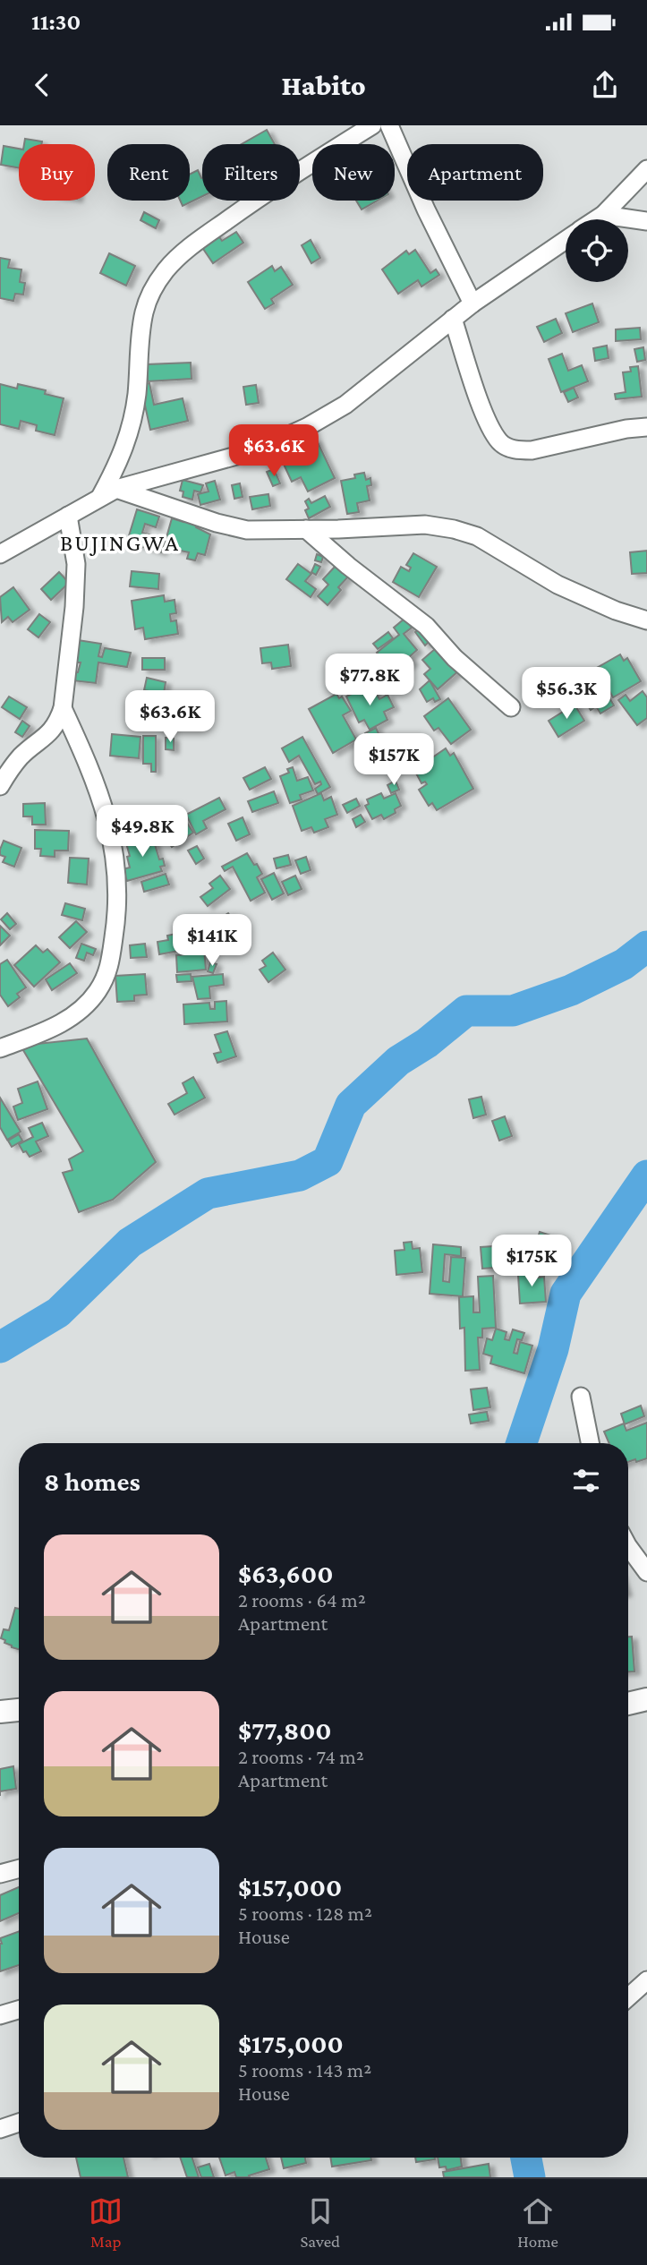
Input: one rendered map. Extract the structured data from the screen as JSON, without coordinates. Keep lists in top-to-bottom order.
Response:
{
  "districts": ["BUJINGWA"],
  "page": {
    "status": "11:30",
    "header": "Habito",
    "chip": [
      "Buy",
      "Rent",
      "Filters",
      "New",
      "Apartment"
    ],
    "price": [
      "$63.6K",
      "$77.8K",
      "$56.3K",
      "$63.6K",
      "$157K",
      "$49.8K",
      "$141K",
      "$175K"
    ],
    "heading": "8 homes",
    "list": [
      {
        "name": "$63,600",
        "note": "2 rooms · 64 m² · Apartment"
      },
      {
        "name": "$77,800",
        "note": "2 rooms · 74 m² · Apartment"
      },
      {
        "name": "$157,000",
        "note": "5 rooms · 128 m² · House"
      },
      {
        "name": "$175,000",
        "note": "5 rooms · 143 m² · House"
      }
    ],
    "tabs": ["Map", "Saved", "Home"]
  }
}
